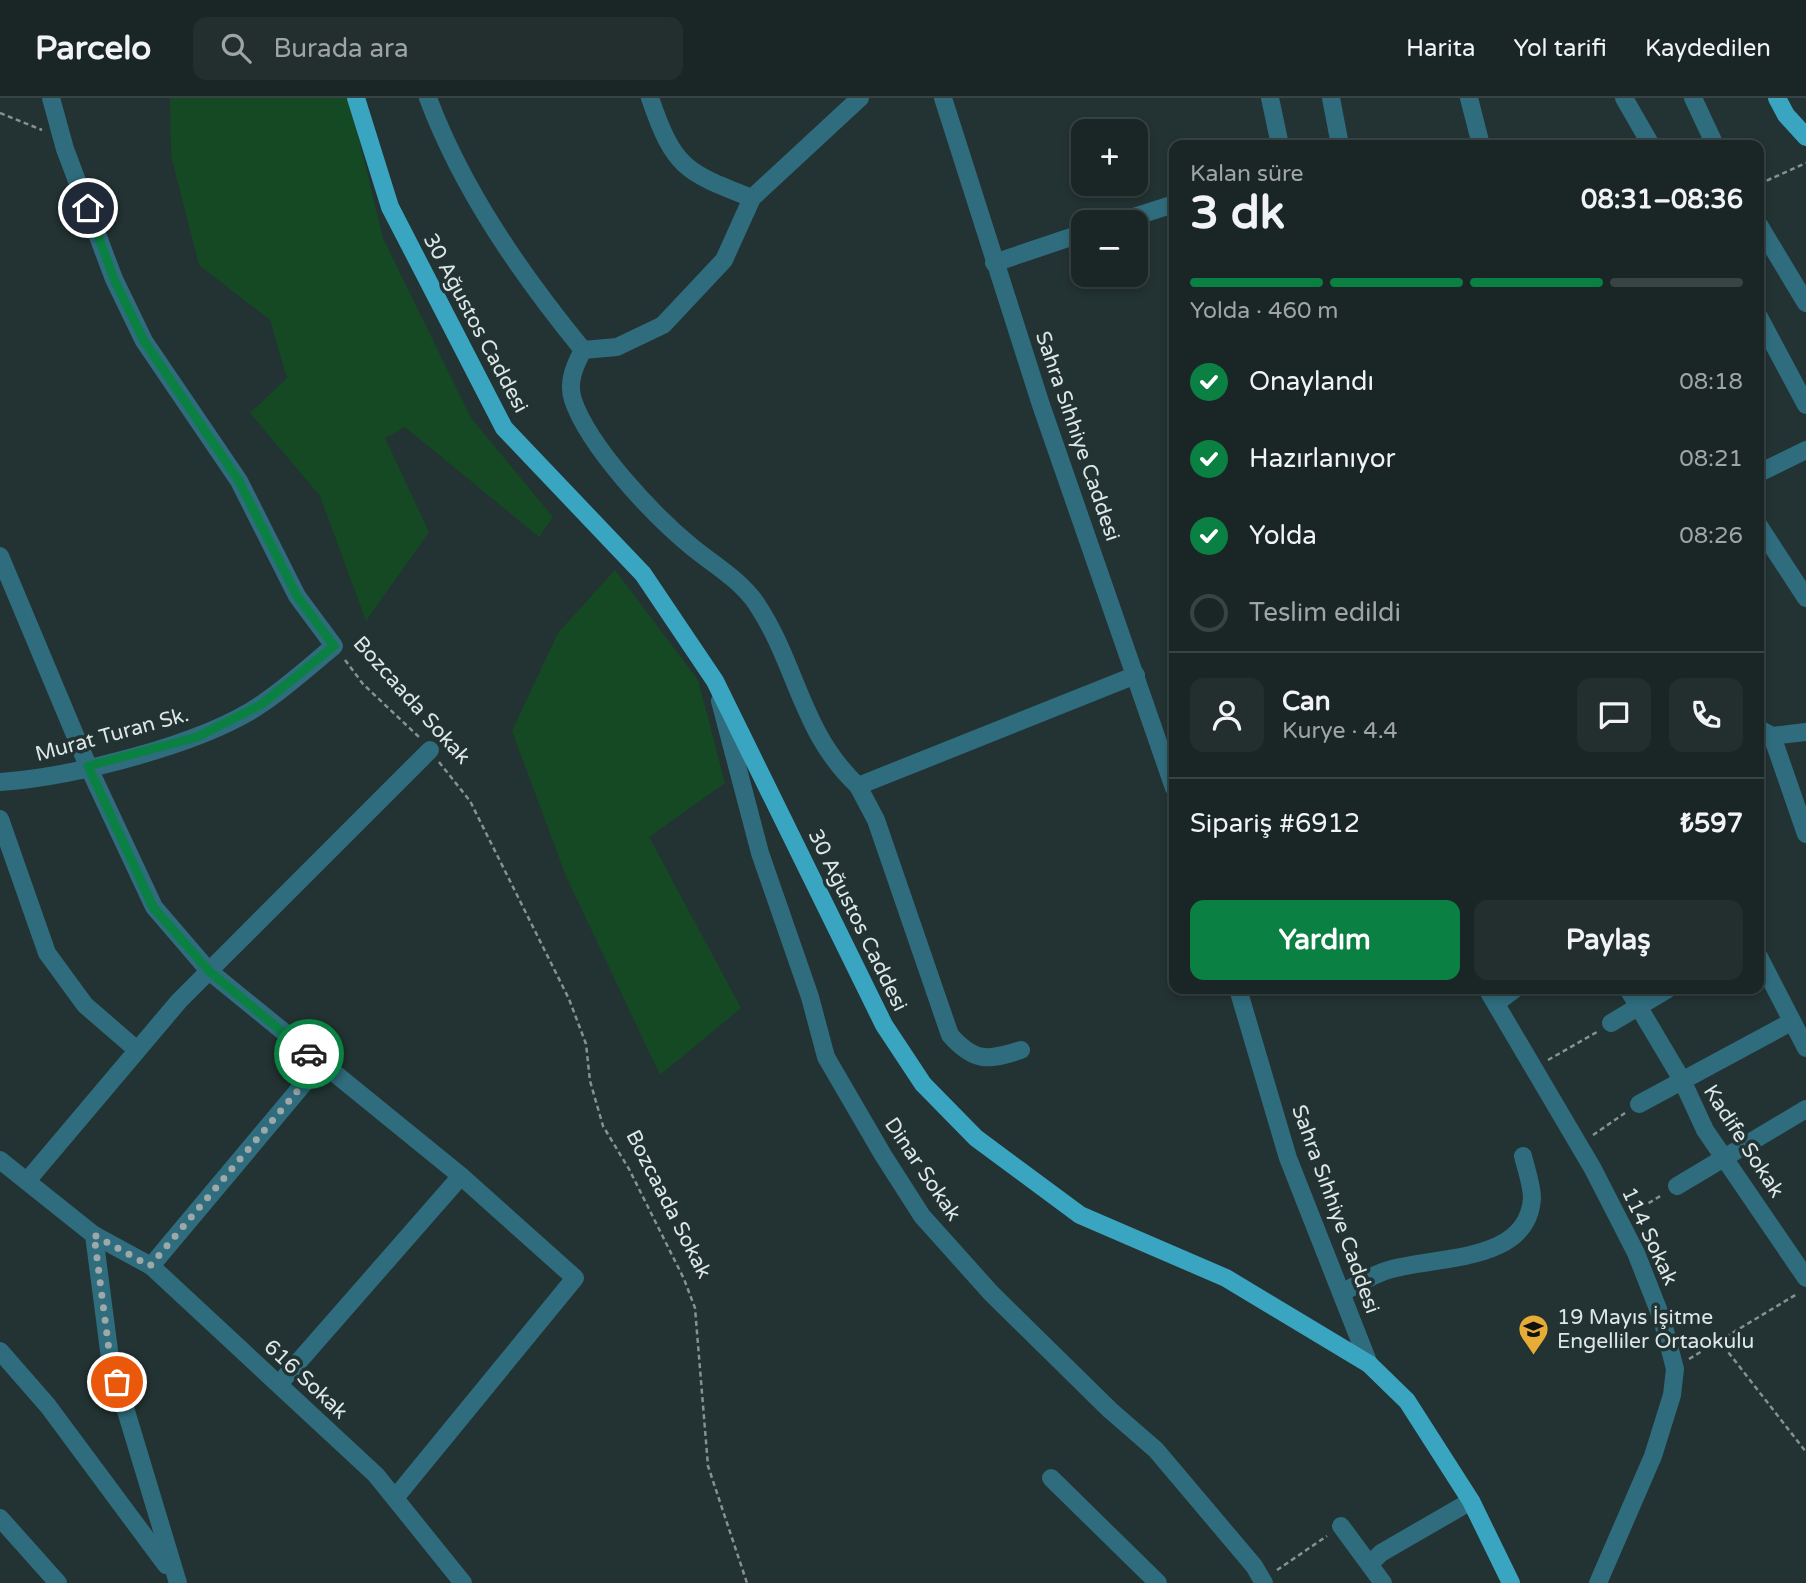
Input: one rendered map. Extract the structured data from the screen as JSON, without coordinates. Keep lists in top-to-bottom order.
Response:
{
  "streets": {
    "main road": ["30 Ağustos Caddesi"],
    "street": [
      "Sahra Sıhhiye Caddesi",
      "Bozcaada Sokak",
      "Murat Turan Sk.",
      "Kadife Sokak",
      "Dinar Sokak",
      "114 Sokak",
      "616 Sokak"
    ]
  },
  "crossings": [
    ["30 Ağustos Caddesi", "Sahra Sıhhiye Caddesi"],
    ["30 Ağustos Caddesi", "Dinar Sokak"],
    ["Bozcaada Sokak", "Murat Turan Sk."]
  ],
  "places": {
    "school or university": ["19 Mayıs İşitme Engelliler Ortaokulu"]
  },
  "page": {
    "header": "Parcelo",
    "search": "Burada ara",
    "nav": ["Harita", "Yol tarifi", "Kaydedilen"],
    "map_buttons": ["+", "−"],
    "heading": ["3 dk", "Kalan süre", "08:31–08:36"],
    "panel": [
      "Can",
      "Kurye · 4.4",
      "Sipariş #6912",
      "₺597"
    ],
    "bar": "Yolda · 460 m",
    "list": [
      ["Onaylandı", "08:18"],
      ["Hazırlanıyor", "08:21"],
      ["Yolda", "08:26"],
      "Teslim edildi"
    ],
    "buttons": ["Yardım", "Paylaş"]
  }
}
